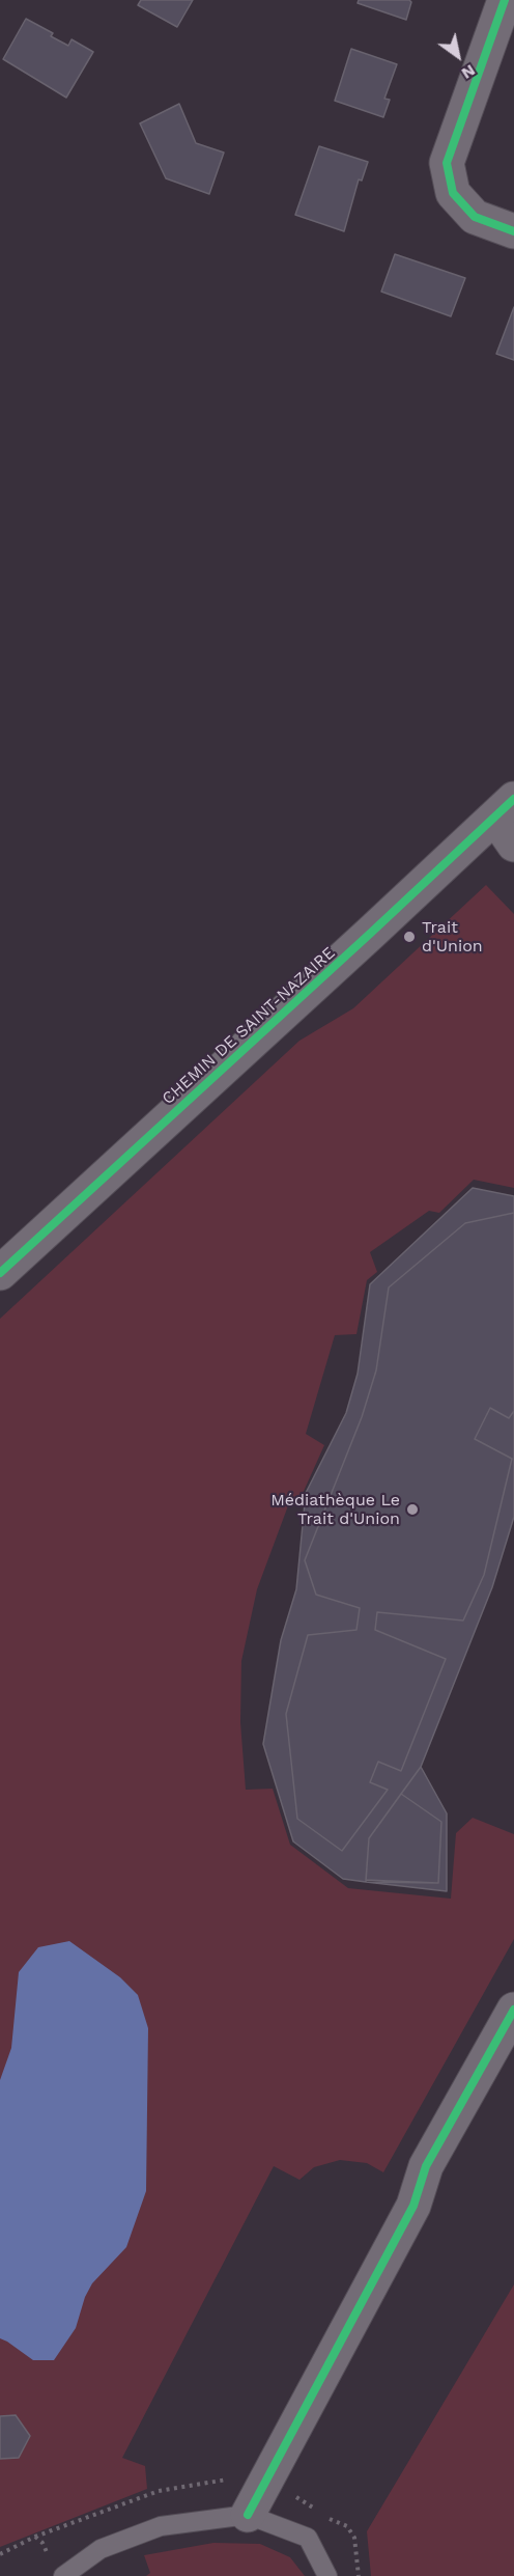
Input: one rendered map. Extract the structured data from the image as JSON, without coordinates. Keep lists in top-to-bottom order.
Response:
{
  "streets": {
    "street": ["CHEMIN DE SAINT-NAZAIRE"]
  },
  "places": ["Trait d'Union", "Médiathèque Le Trait d'Union"],
  "north": "bottom right"
}
